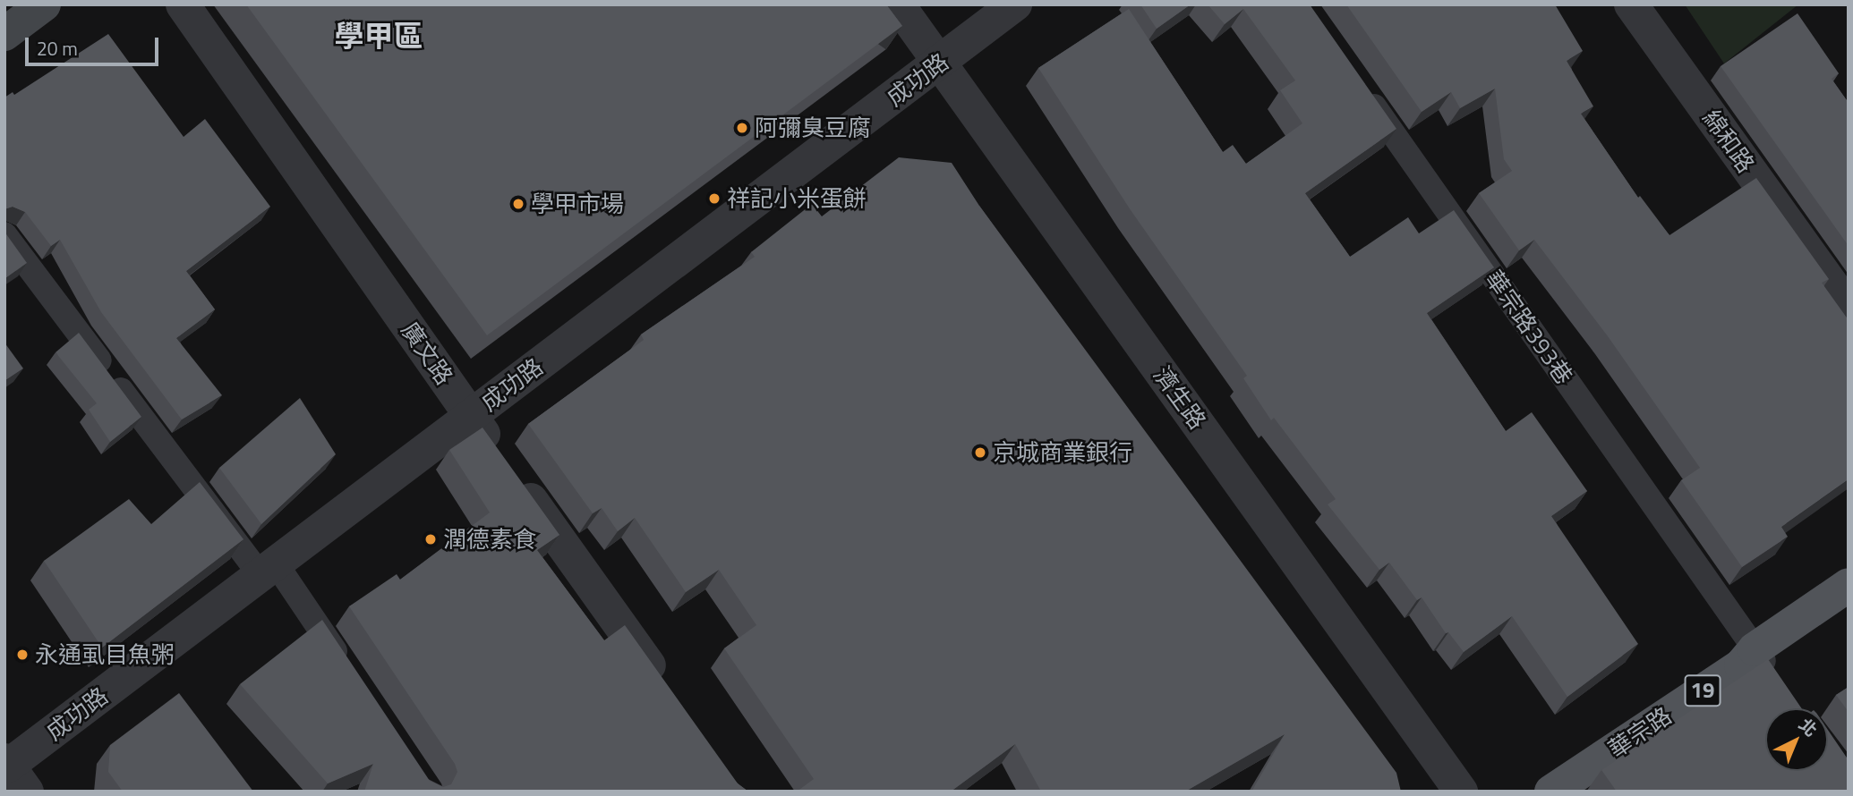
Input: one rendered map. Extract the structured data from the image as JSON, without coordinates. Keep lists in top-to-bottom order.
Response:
{
  "streets": {
    "main road": ["19", "華宗路"],
    "street": [
      "成功路",
      "綿和路",
      "廣文路",
      "濟生路"
    ],
    "lane": ["華宗路393巷"]
  },
  "crossings": [
    ["成功路", "廣文路"],
    ["成功路", "濟生路"],
    ["華宗路393巷", "華宗路"]
  ],
  "districts": ["學甲區"],
  "places": [
    "阿彌臭豆腐",
    "祥記小米蛋餅",
    "學甲市場",
    "京城商業銀行",
    "潤德素食",
    "永通虱目魚粥"
  ],
  "scale_bar": "20 m",
  "north": "top right"
}
